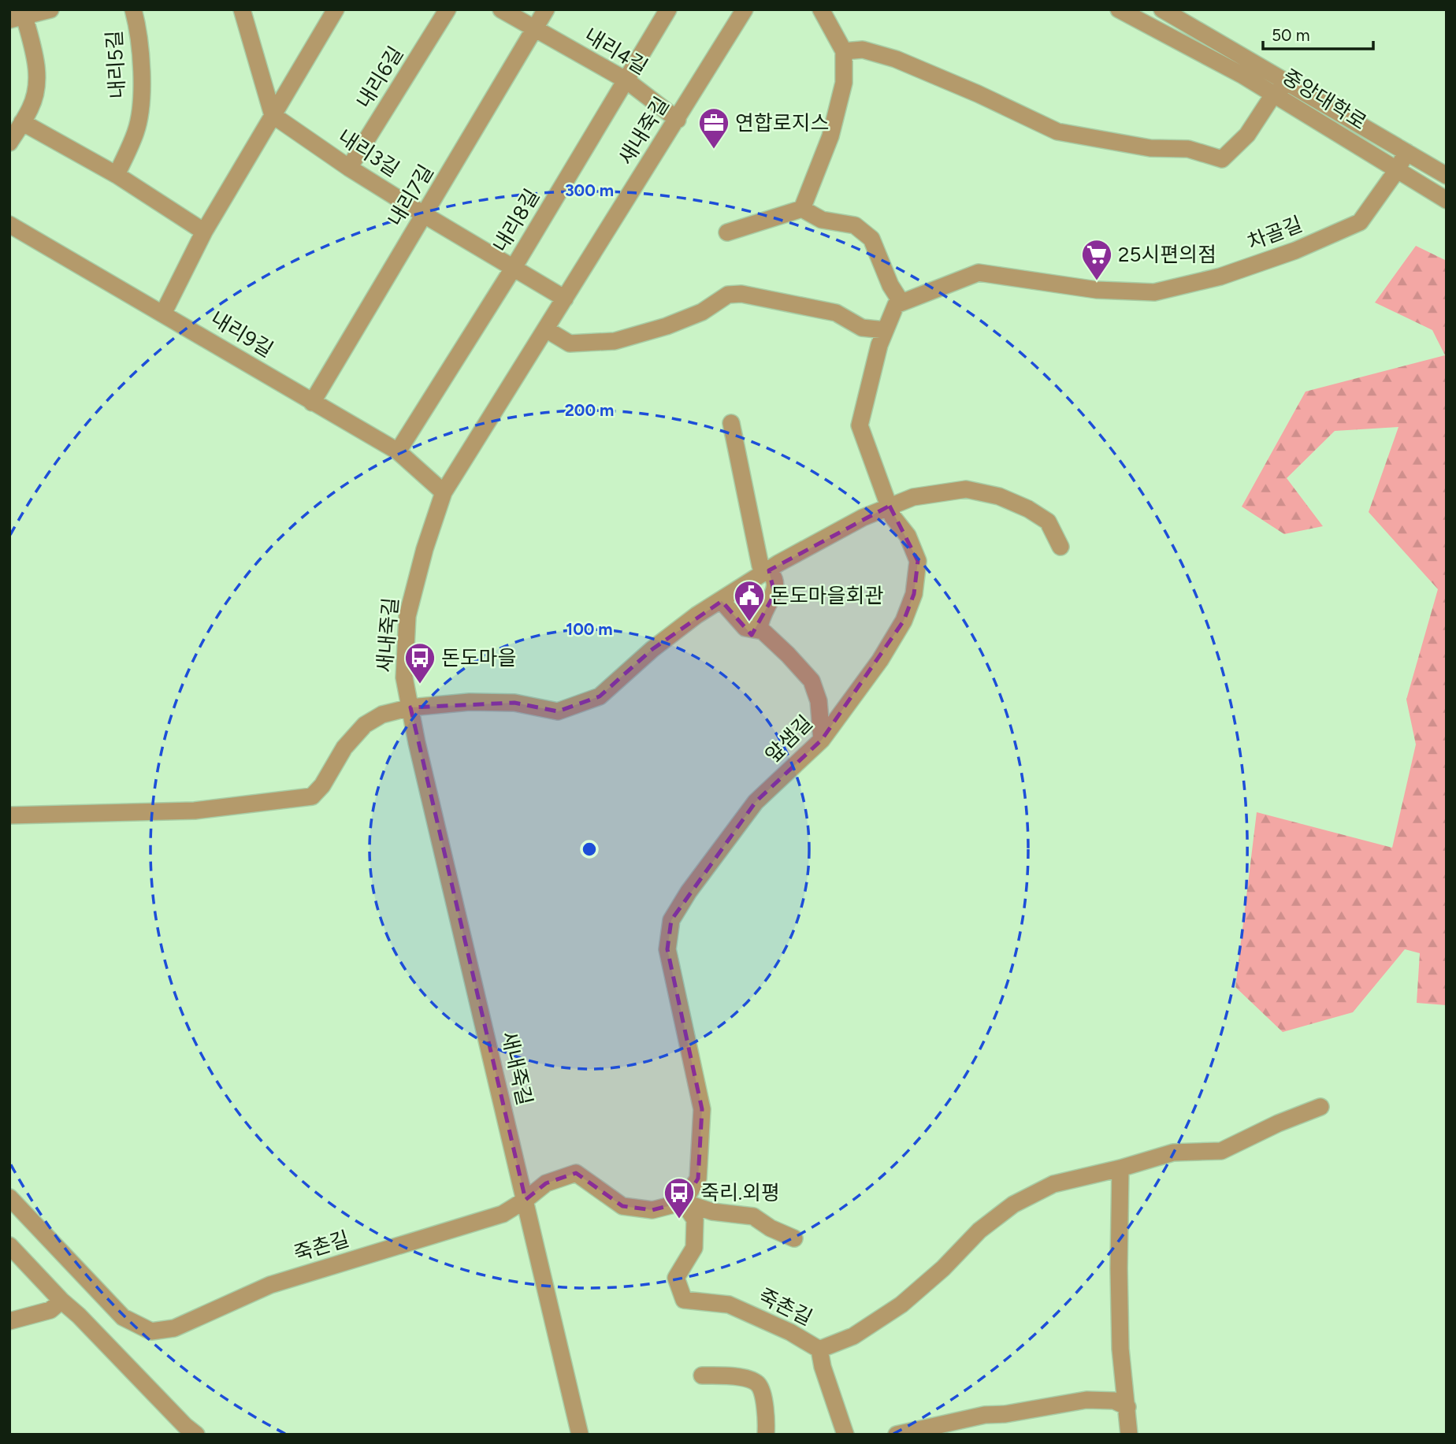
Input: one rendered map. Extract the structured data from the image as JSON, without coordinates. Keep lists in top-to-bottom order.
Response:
{
  "streets": {
    "street": [
      "내리4길",
      "내리5길",
      "내리6길",
      "중앙대학로",
      "새내죽길",
      "내리3길",
      "내리7길",
      "내리8길",
      "차골길",
      "내리9길",
      "앞샘길",
      "죽촌길"
    ]
  },
  "crossings": [
    ["내리4길", "새내죽길"],
    ["내리4길", "내리7길"],
    ["내리4길", "내리8길"],
    ["내리6길", "내리3길"],
    ["중앙대학로", "차골길"],
    ["새내죽길", "내리3길"],
    ["새내죽길", "내리9길"],
    ["새내죽길", "죽촌길"],
    ["내리3길", "내리7길"],
    ["내리3길", "내리8길"],
    ["내리7길", "내리9길"],
    ["내리8길", "내리9길"],
    ["차골길", "앞샘길"],
    ["앞샘길", "죽촌길"]
  ],
  "places": {
    "office": ["연합로지스"],
    "supermarket": ["25시편의점"],
    "public building": ["돈도마을회관"],
    "bus stop": ["돈도마을", "죽리.외평"]
  },
  "scale_bar": "50 m",
  "rings": ["300 m", "200 m", "100 m"]
}
